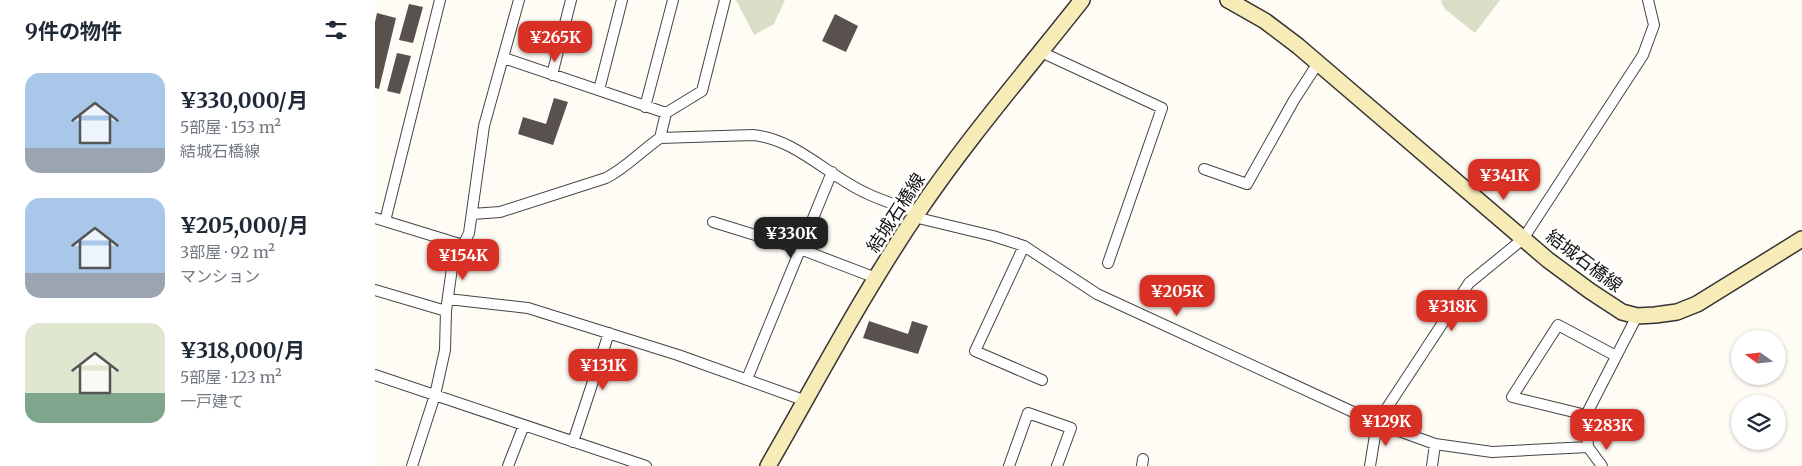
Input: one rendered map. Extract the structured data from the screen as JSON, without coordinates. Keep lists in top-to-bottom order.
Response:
{
  "streets": {
    "main road": ["結城石橋線"]
  },
  "north": "left",
  "page": {
    "heading": "9件の物件",
    "price": [
      "¥265K",
      "¥341K",
      "¥330K",
      "¥154K",
      "¥205K",
      "¥318K",
      "¥131K",
      "¥129K",
      "¥283K"
    ],
    "list": [
      {
        "name": "¥330,000/月",
        "note": "5部屋 · 153 m² · 結城石橋線"
      },
      {
        "name": "¥205,000/月",
        "note": "3部屋 · 92 m² · マンション"
      },
      {
        "name": "¥318,000/月",
        "note": "5部屋 · 123 m² · 一戸建て"
      }
    ]
  }
}
